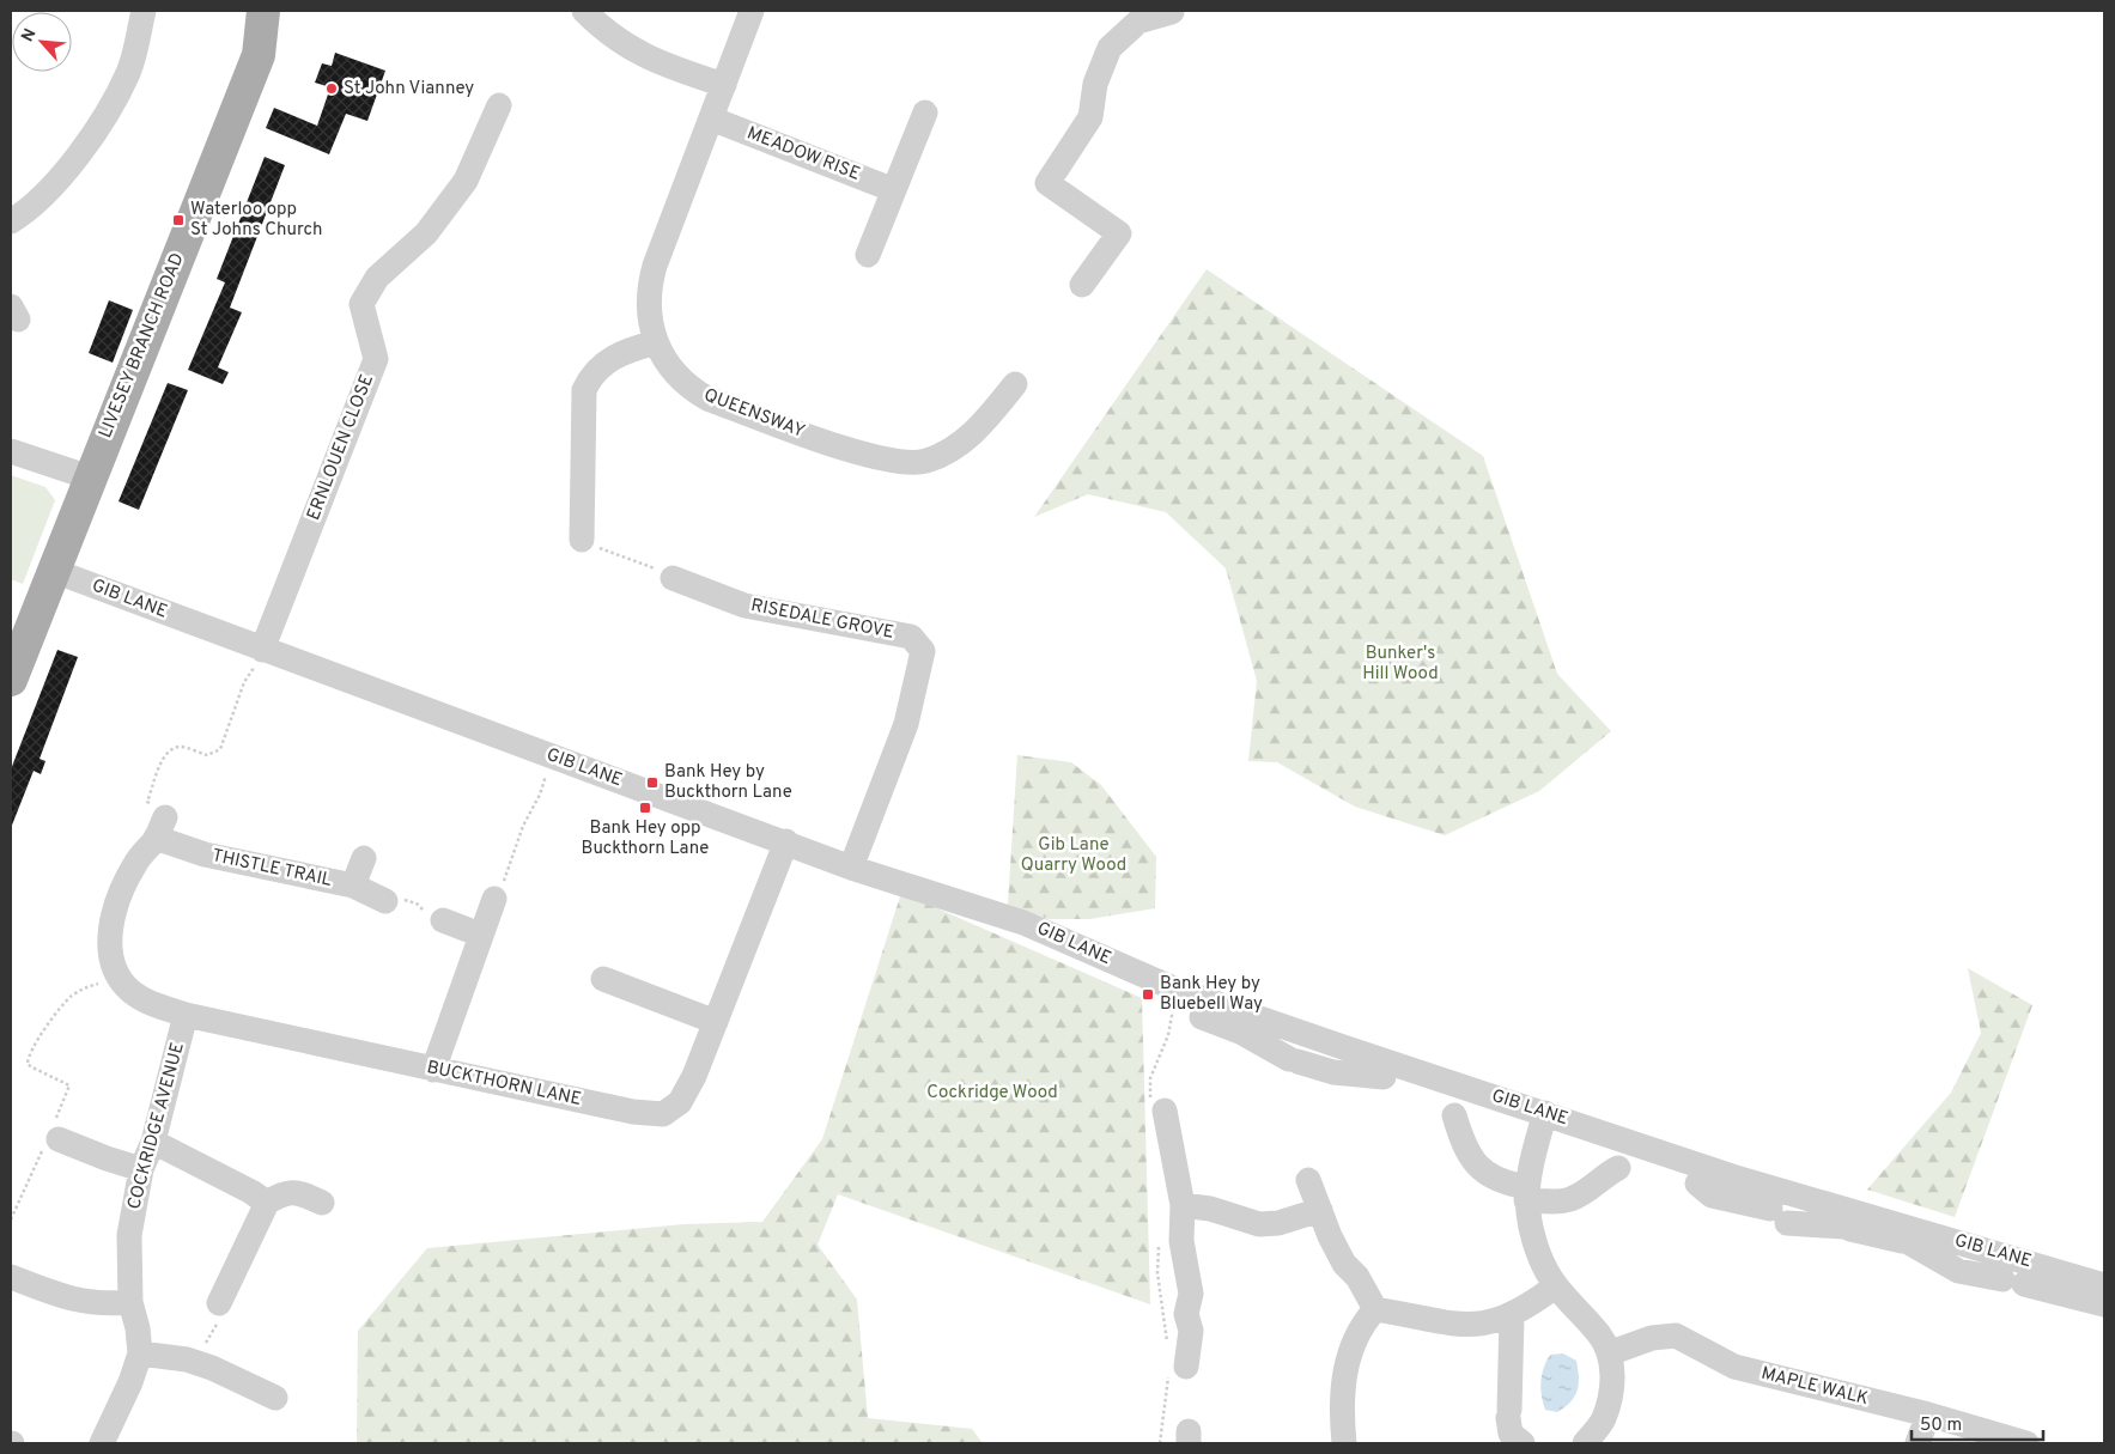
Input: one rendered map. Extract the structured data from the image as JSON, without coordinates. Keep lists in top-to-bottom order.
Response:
{
  "streets": {
    "main road": ["LIVESEY BRANCH ROAD"],
    "street": [
      "MEADOW RISE",
      "QUEENSWAY",
      "ERNLOUEN CLOSE",
      "GIB LANE",
      "RISEDALE GROVE",
      "THISTLE TRAIL",
      "BUCKTHORN LANE",
      "COCKRIDGE AVENUE",
      "MAPLE WALK"
    ]
  },
  "crossings": [
    ["MEADOW RISE", "QUEENSWAY"],
    ["LIVESEY BRANCH ROAD", "GIB LANE"],
    ["ERNLOUEN CLOSE", "GIB LANE"],
    ["GIB LANE", "RISEDALE GROVE"],
    ["GIB LANE", "BUCKTHORN LANE"],
    ["THISTLE TRAIL", "BUCKTHORN LANE"],
    ["BUCKTHORN LANE", "COCKRIDGE AVENUE"]
  ],
  "parks": ["Bunker's Hill Wood", "Gib Lane Quarry Wood", "Cockridge Wood"],
  "places": {
    "other": ["St John Vianney"],
    "transit": [
      "Waterloo opp St Johns Church",
      "Bank Hey by Buckthorn Lane",
      "Bank Hey opp Buckthorn Lane",
      "Bank Hey by Bluebell Way"
    ]
  },
  "scale_bar": "50 m",
  "north": "top left"
}
